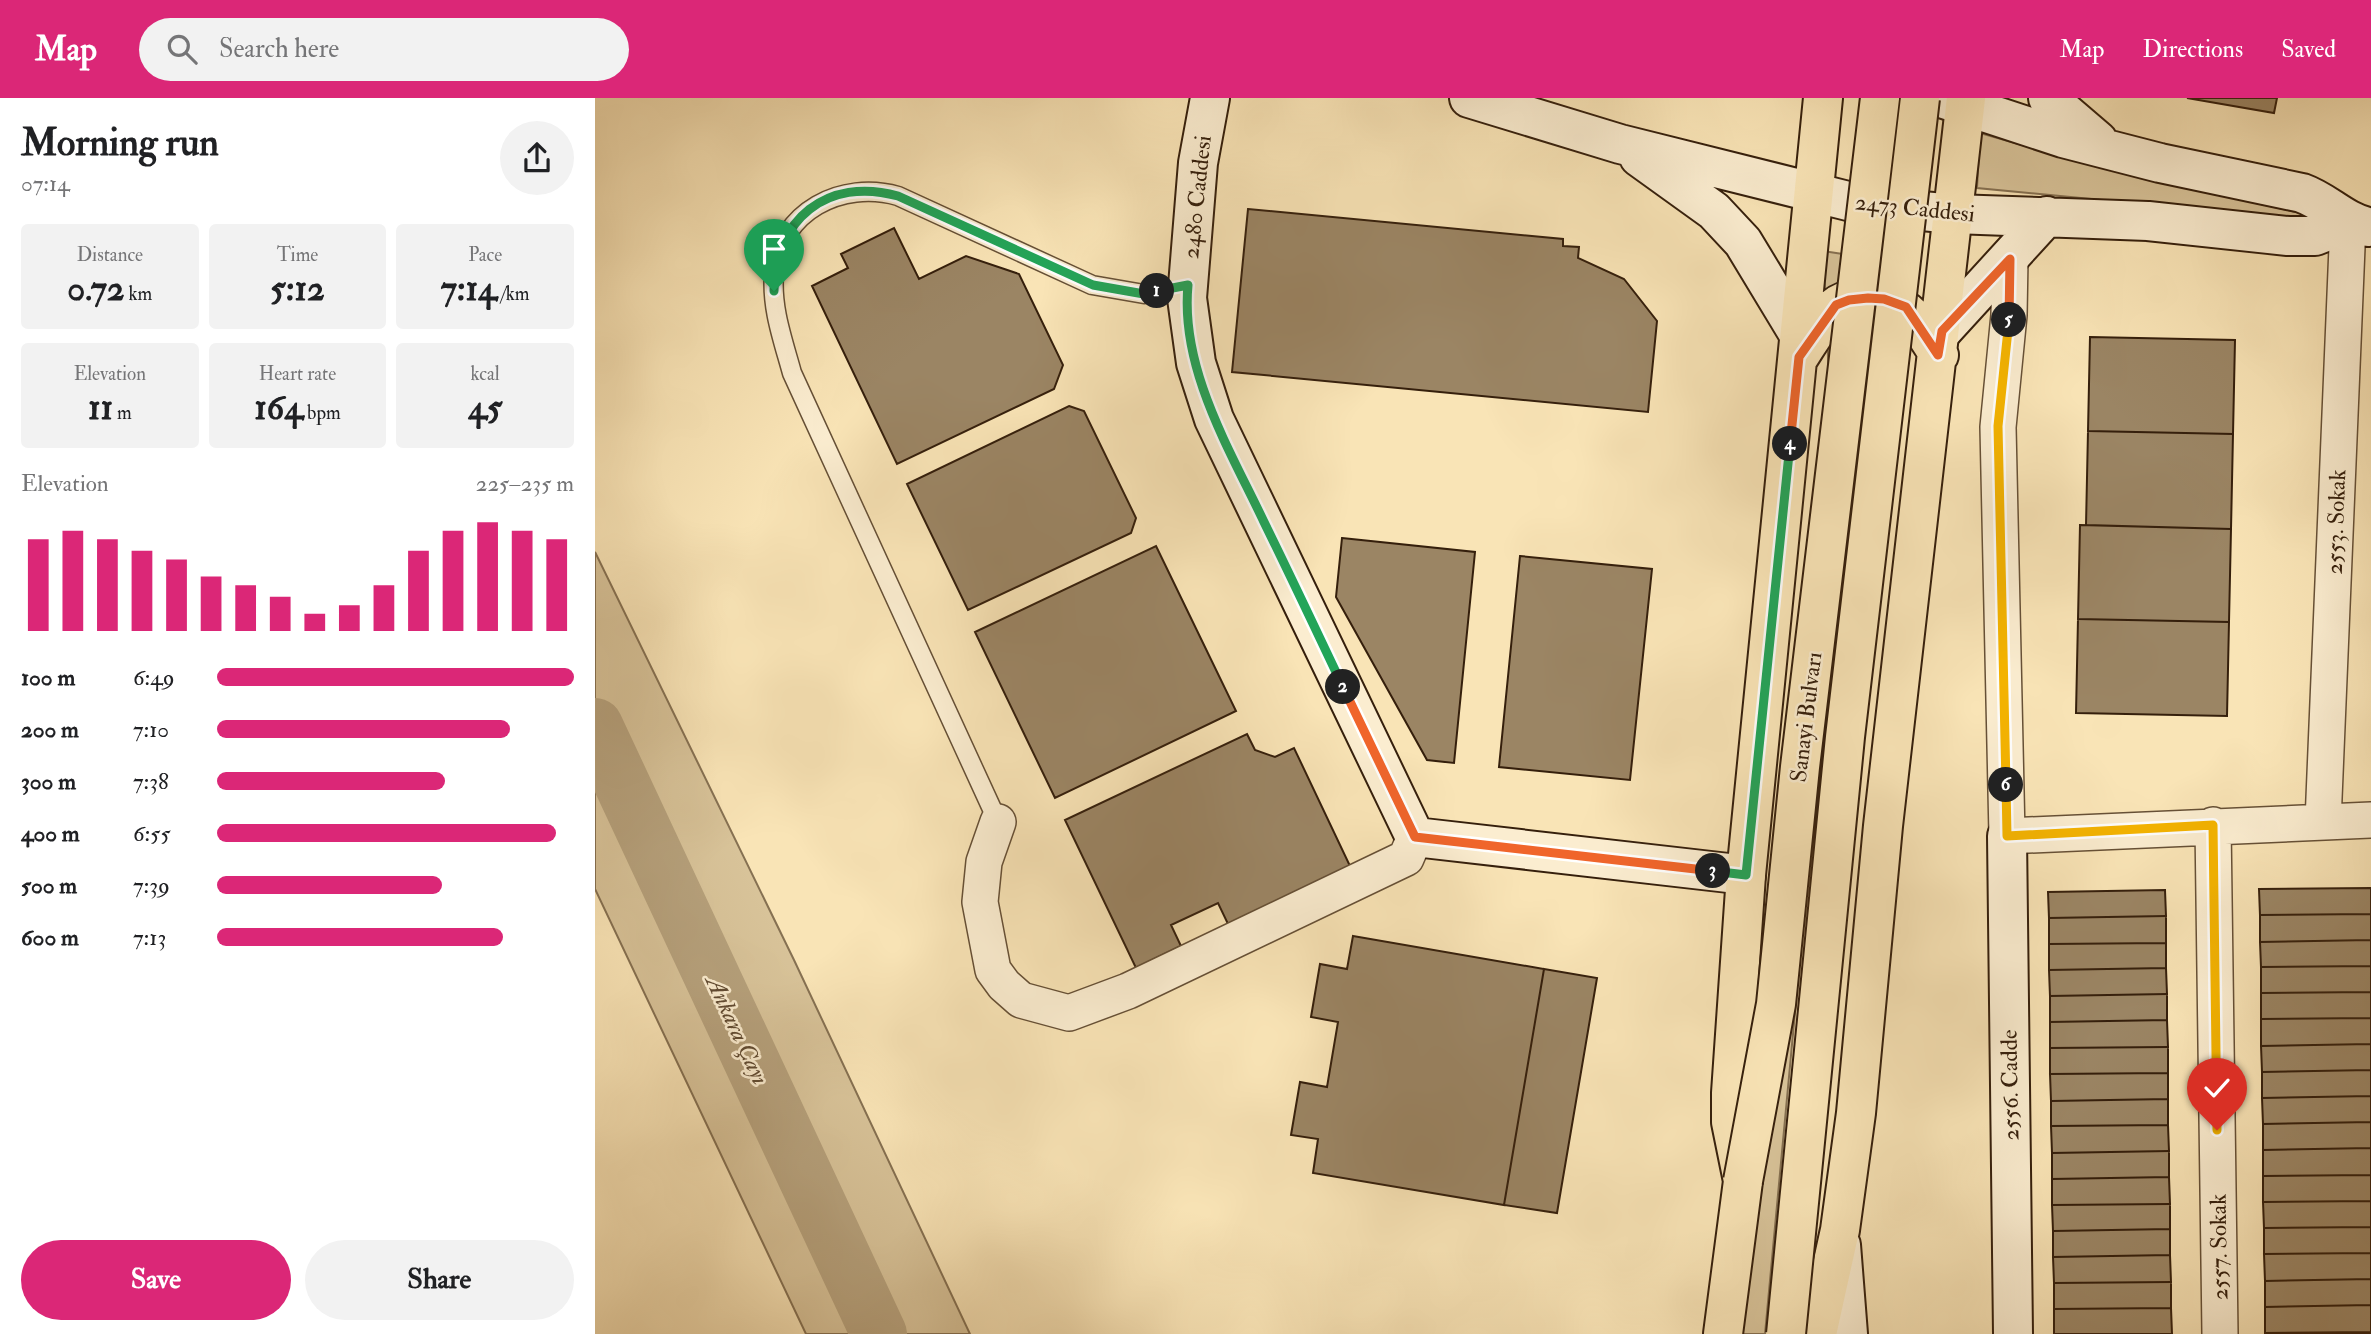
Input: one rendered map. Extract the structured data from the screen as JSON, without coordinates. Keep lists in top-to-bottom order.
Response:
{
  "streets": {
    "main road": ["Sanayi Bulvarı"],
    "street": [
      "2480 Caddesi",
      "2473 Caddesi",
      "2553. Sokak",
      "2556. Cadde",
      "2557. Sokak"
    ]
  },
  "crossings": [
    ["2473 Caddesi", "2553. Sokak"]
  ],
  "water": ["Ankara Çayı"],
  "page": {
    "header": "Map",
    "search": "Search here",
    "nav": ["Map", "Directions", "Saved"],
    "heading": ["Morning run", "07:14"],
    "stats": [
      ["Distance", "0.72 km"],
      ["Time", "5:12"],
      ["Pace", "7:14 /km"],
      ["Elevation", "11 m"],
      ["Heart rate", "164 bpm"],
      ["kcal", "45"]
    ],
    "pins": [
      "1",
      "5",
      "4",
      "2",
      "6",
      "3"
    ],
    "chart": ["Elevation", "225–235 m"],
    "list": [
      {
        "name": "100 m",
        "note": "6:49"
      },
      {
        "name": "200 m",
        "note": "7:10"
      },
      {
        "name": "300 m",
        "note": "7:38"
      },
      {
        "name": "400 m",
        "note": "6:55"
      },
      {
        "name": "500 m",
        "note": "7:39"
      },
      {
        "name": "600 m",
        "note": "7:13"
      }
    ],
    "buttons": ["Save", "Share"]
  }
}
